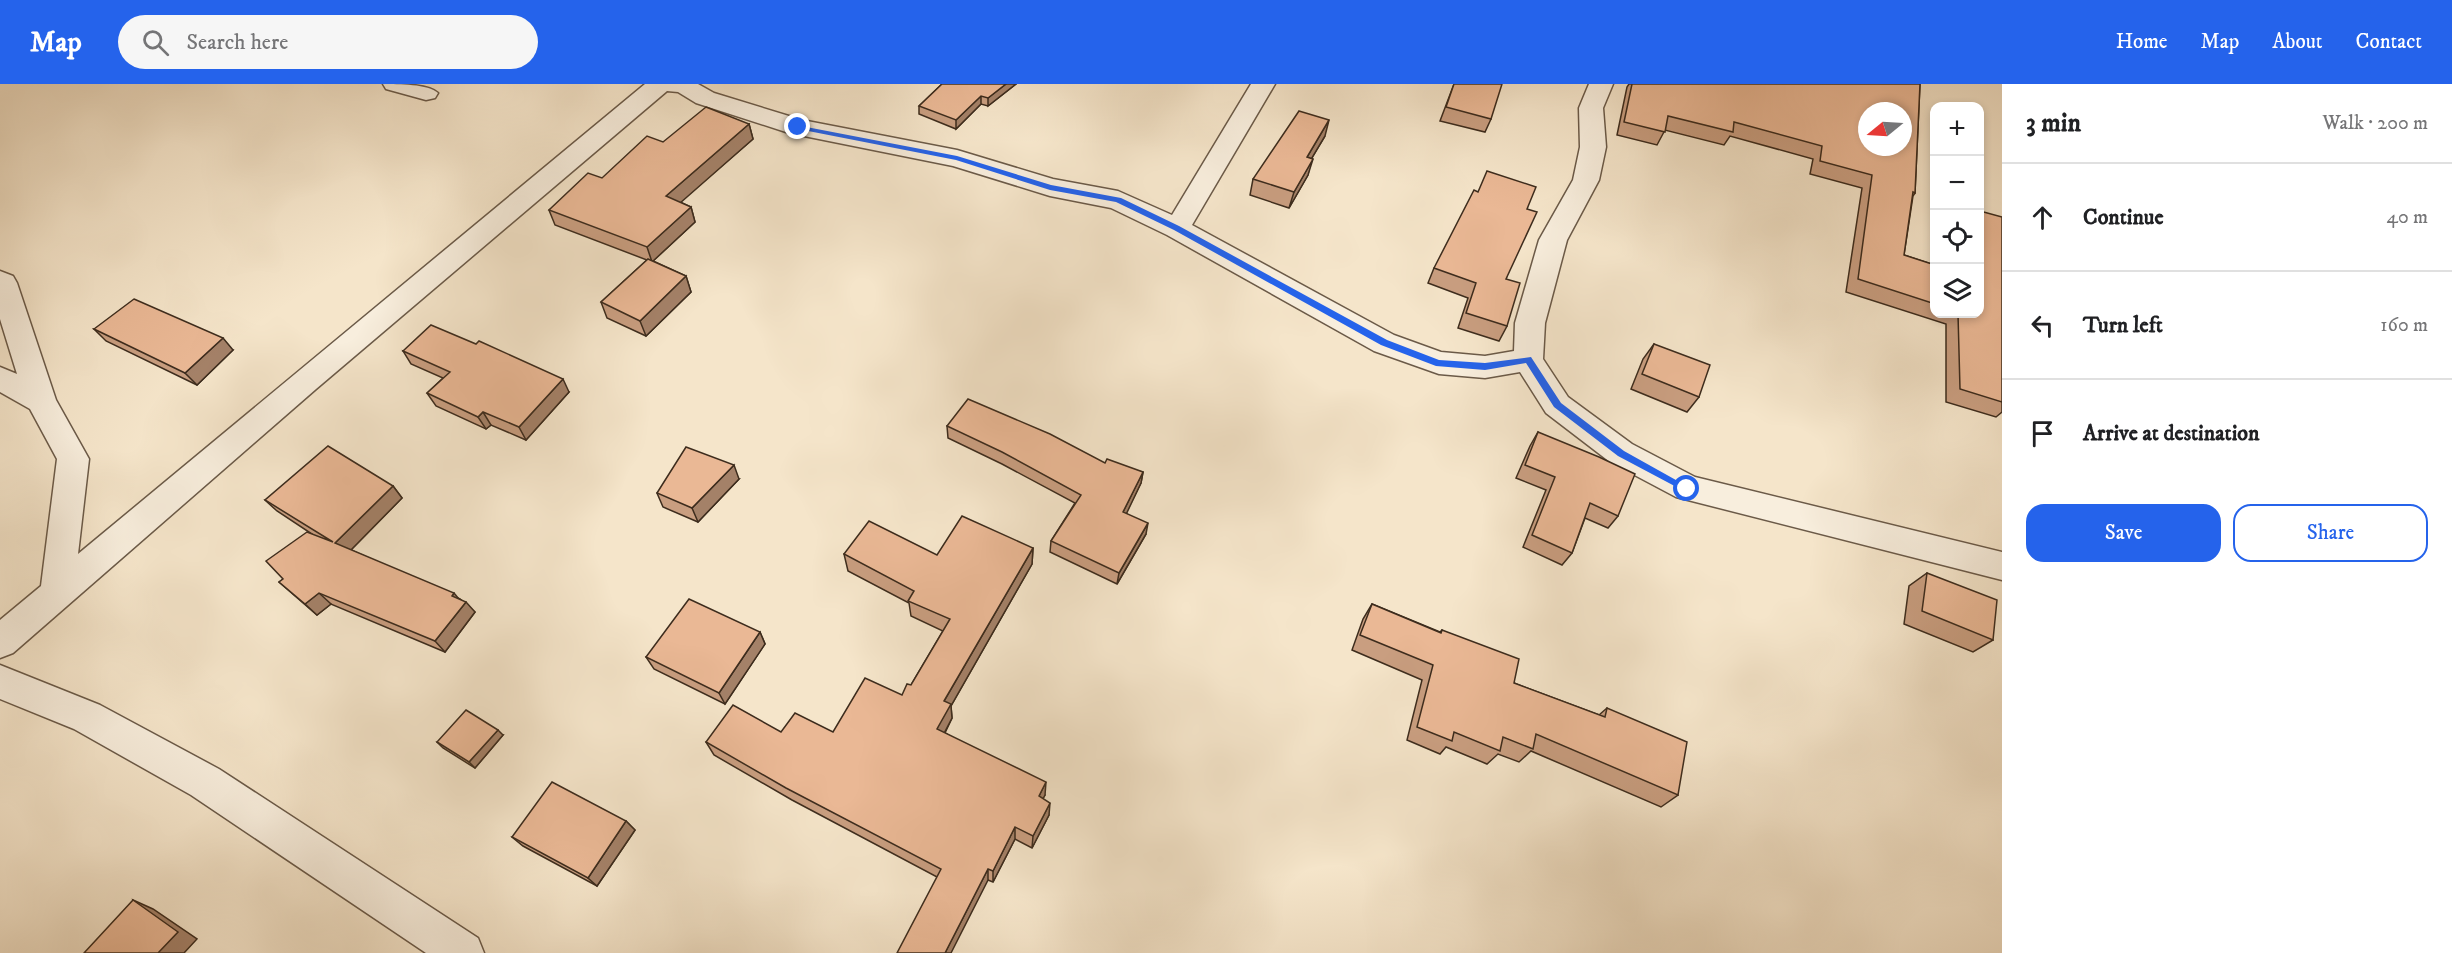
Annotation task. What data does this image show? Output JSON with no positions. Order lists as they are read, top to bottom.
{
  "north": "left",
  "page": {
    "header": "Map",
    "search": "Search here",
    "nav": [
      "Home",
      "Map",
      "About",
      "Contact"
    ],
    "heading": ["3 min", "Walk · 200 m"],
    "map_buttons": ["+", "−"],
    "list": [
      ["Continue", "40 m"],
      ["Turn left", "160 m"],
      "Arrive at destination"
    ],
    "buttons": ["Save", "Share"]
  }
}
